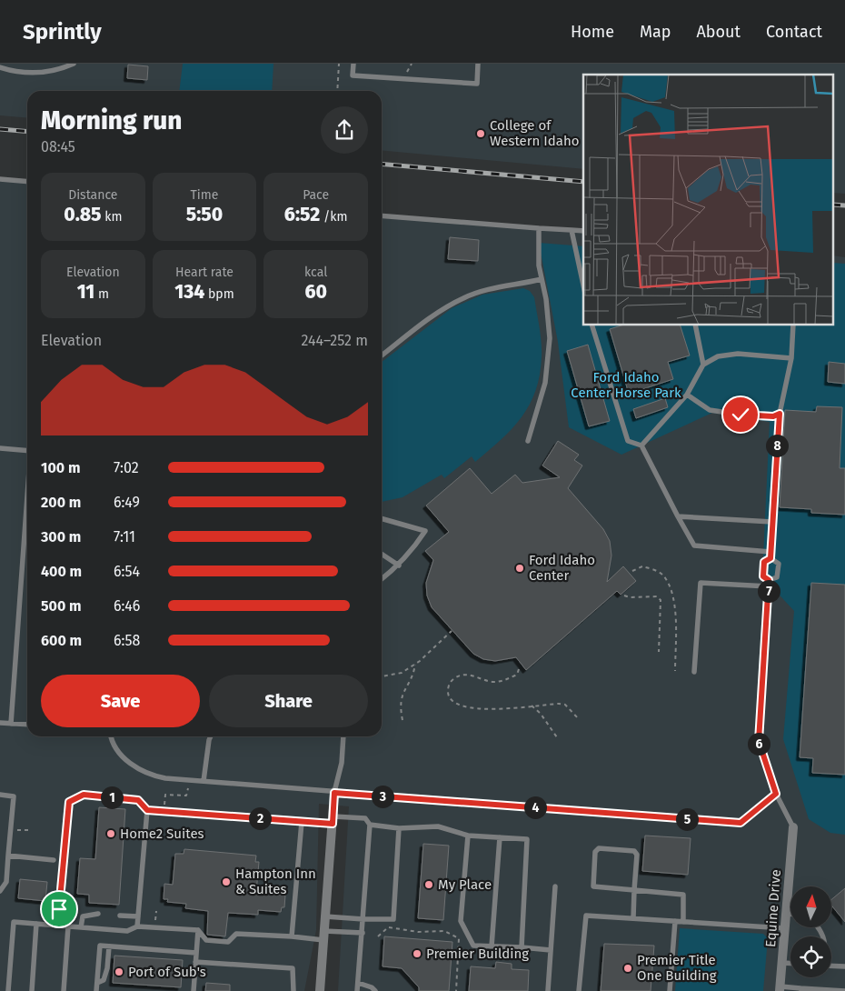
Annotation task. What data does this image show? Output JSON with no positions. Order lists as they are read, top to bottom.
{
  "streets": {
    "street": ["Equine Drive"]
  },
  "parks": ["Ford Idaho Center Horse Park"],
  "places": [
    "College of Western Idaho",
    "Ford Idaho Center",
    "Home2 Suites",
    "Hampton Inn & Suites",
    "My Place",
    "Premier Building",
    "Premier Title One Building",
    "Port of Sub's"
  ],
  "north": "top",
  "page": {
    "header": "Sprintly",
    "nav": [
      "Home",
      "Map",
      "About",
      "Contact"
    ],
    "heading": ["Morning run", "08:45"],
    "stats": [
      ["Distance", "0.85 km"],
      ["Time", "5:50"],
      ["Pace", "6:52 /km"],
      ["Elevation", "11 m"],
      ["Heart rate", "134 bpm"],
      ["kcal", "60"]
    ],
    "chart": ["Elevation", "244–252 m"],
    "pins": [
      "8",
      "7",
      "6",
      "3",
      "1",
      "4",
      "2",
      "5"
    ],
    "list": [
      {
        "name": "100 m",
        "note": "7:02"
      },
      {
        "name": "200 m",
        "note": "6:49"
      },
      {
        "name": "300 m",
        "note": "7:11"
      },
      {
        "name": "400 m",
        "note": "6:54"
      },
      {
        "name": "500 m",
        "note": "6:46"
      },
      {
        "name": "600 m",
        "note": "6:58"
      }
    ],
    "buttons": ["Save", "Share"]
  }
}
